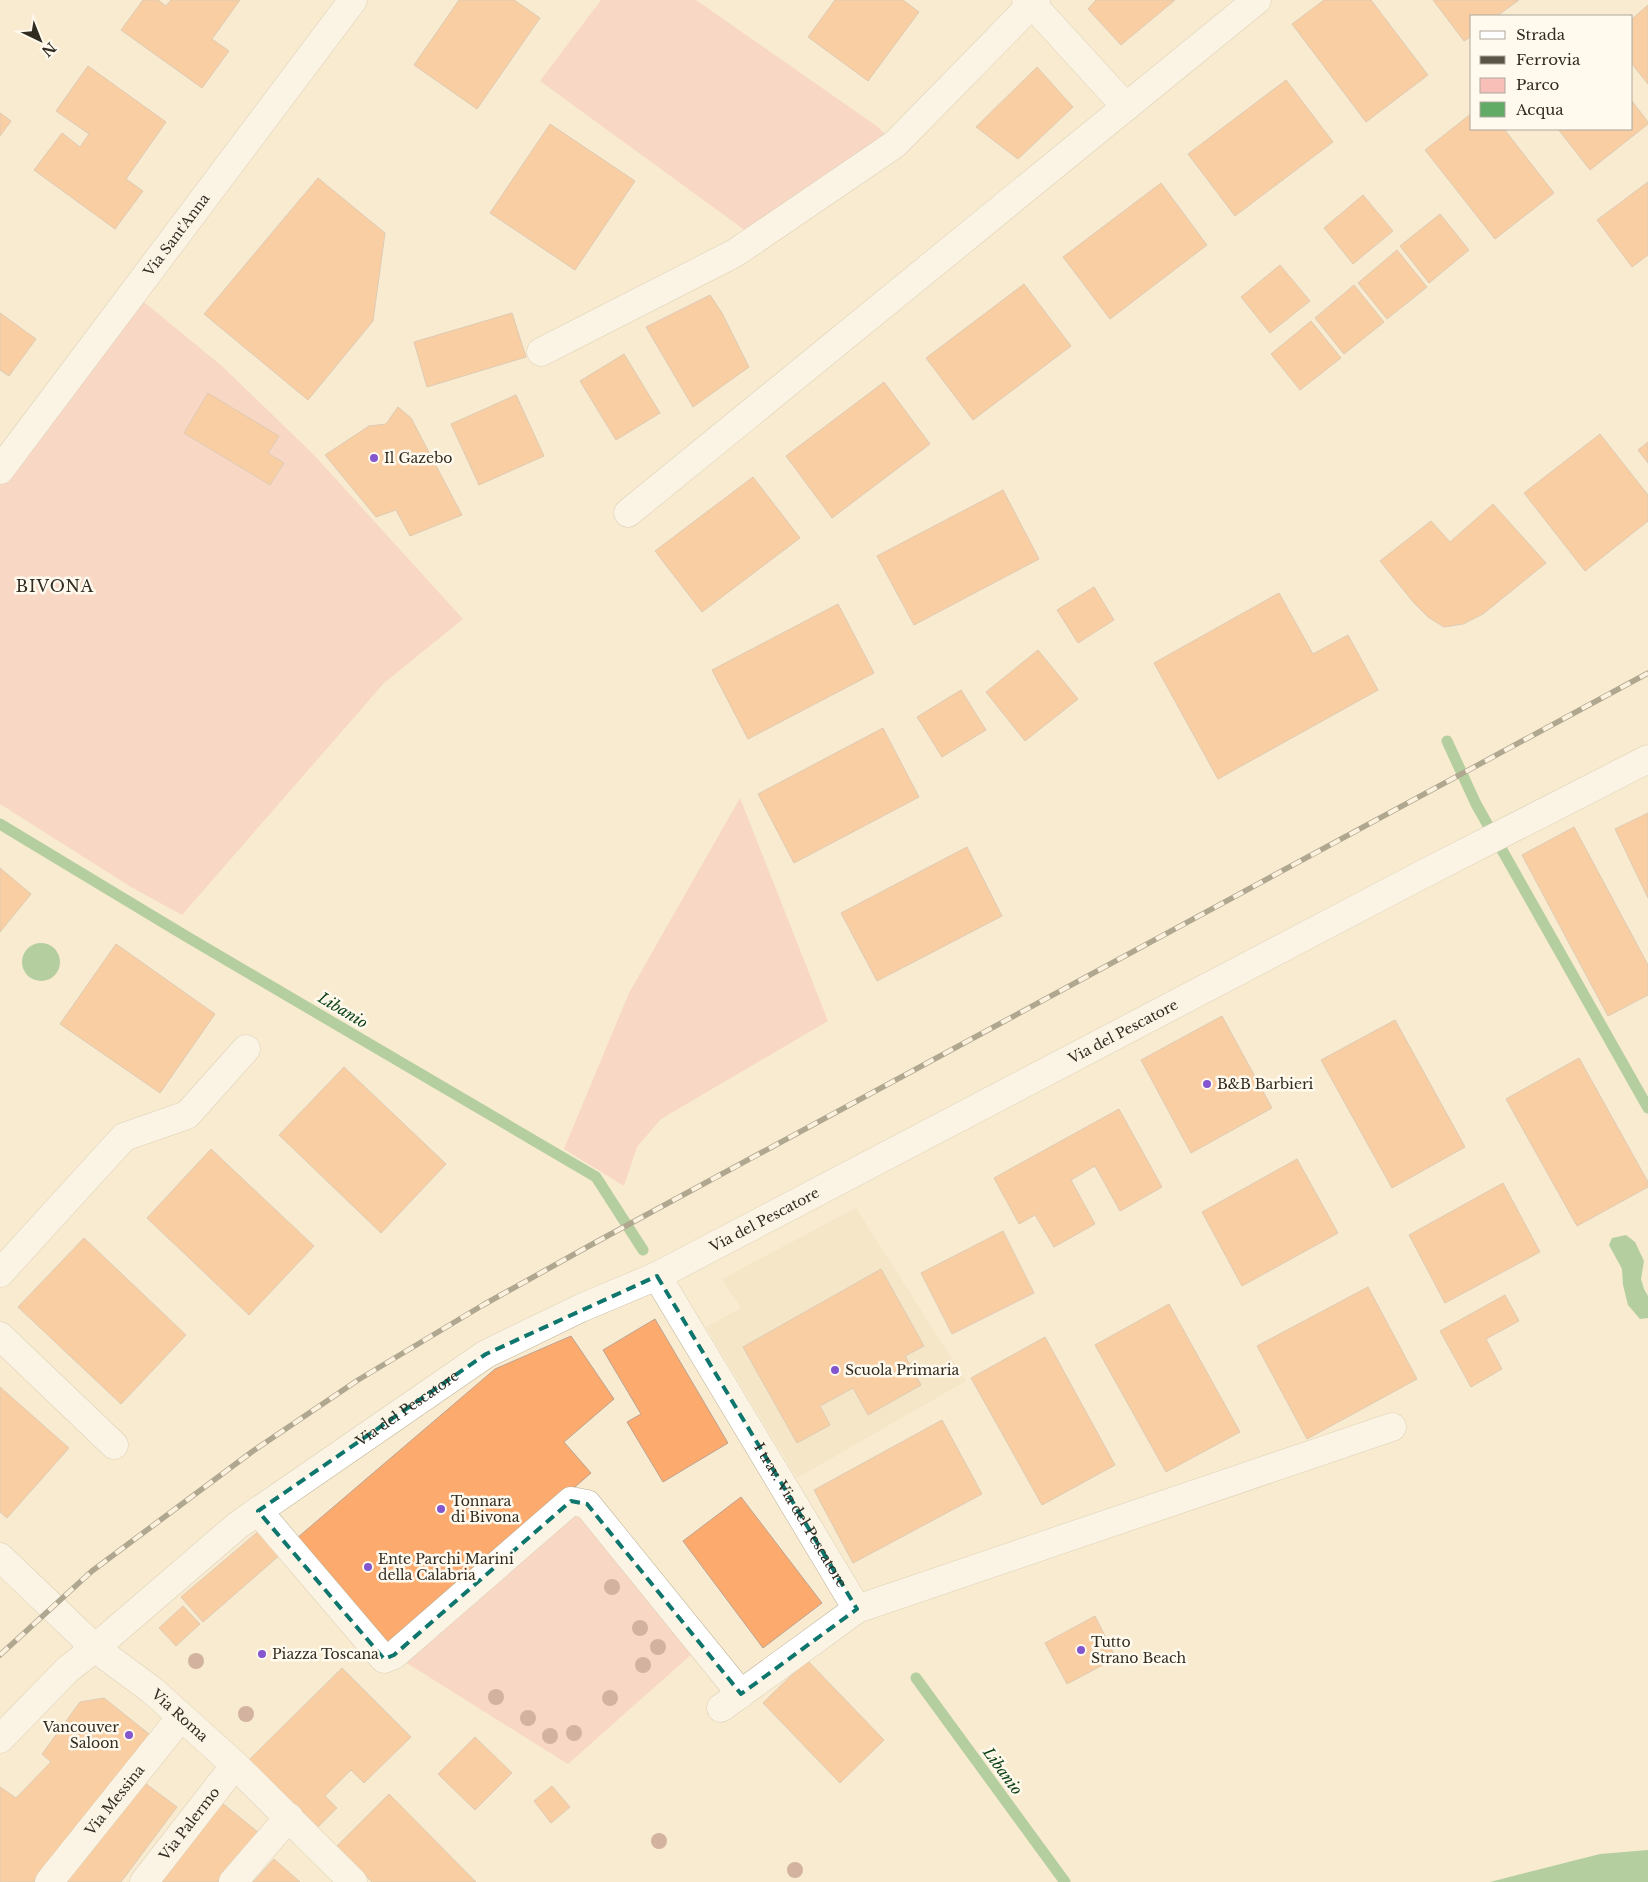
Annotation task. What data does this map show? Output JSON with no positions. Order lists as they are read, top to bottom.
{
  "streets": {
    "street": [
      "Via Sant'Anna",
      "Via del Pescatore",
      "I trav. Via del Pescatore",
      "Via Roma",
      "Via Messina",
      "Via Palermo"
    ]
  },
  "crossings": [
    ["Via del Pescatore", "I trav. Via del Pescatore"],
    ["Via del Pescatore", "Via Roma"],
    ["Via Roma", "Via Messina"],
    ["Via Roma", "Via Palermo"]
  ],
  "districts": ["BIVONA"],
  "water": ["Libanio"],
  "places": [
    "Il Gazebo",
    "B&B Barbieri",
    "Scuola Primaria",
    "Tonnara di Bivona",
    "Ente Parchi Marini della Calabria",
    "Tutto Strano Beach",
    "Piazza Toscana",
    "Vancouver Saloon"
  ],
  "legend": [
    "Strada",
    "Ferrovia",
    "Parco",
    "Acqua"
  ],
  "north": "bottom right"
}
